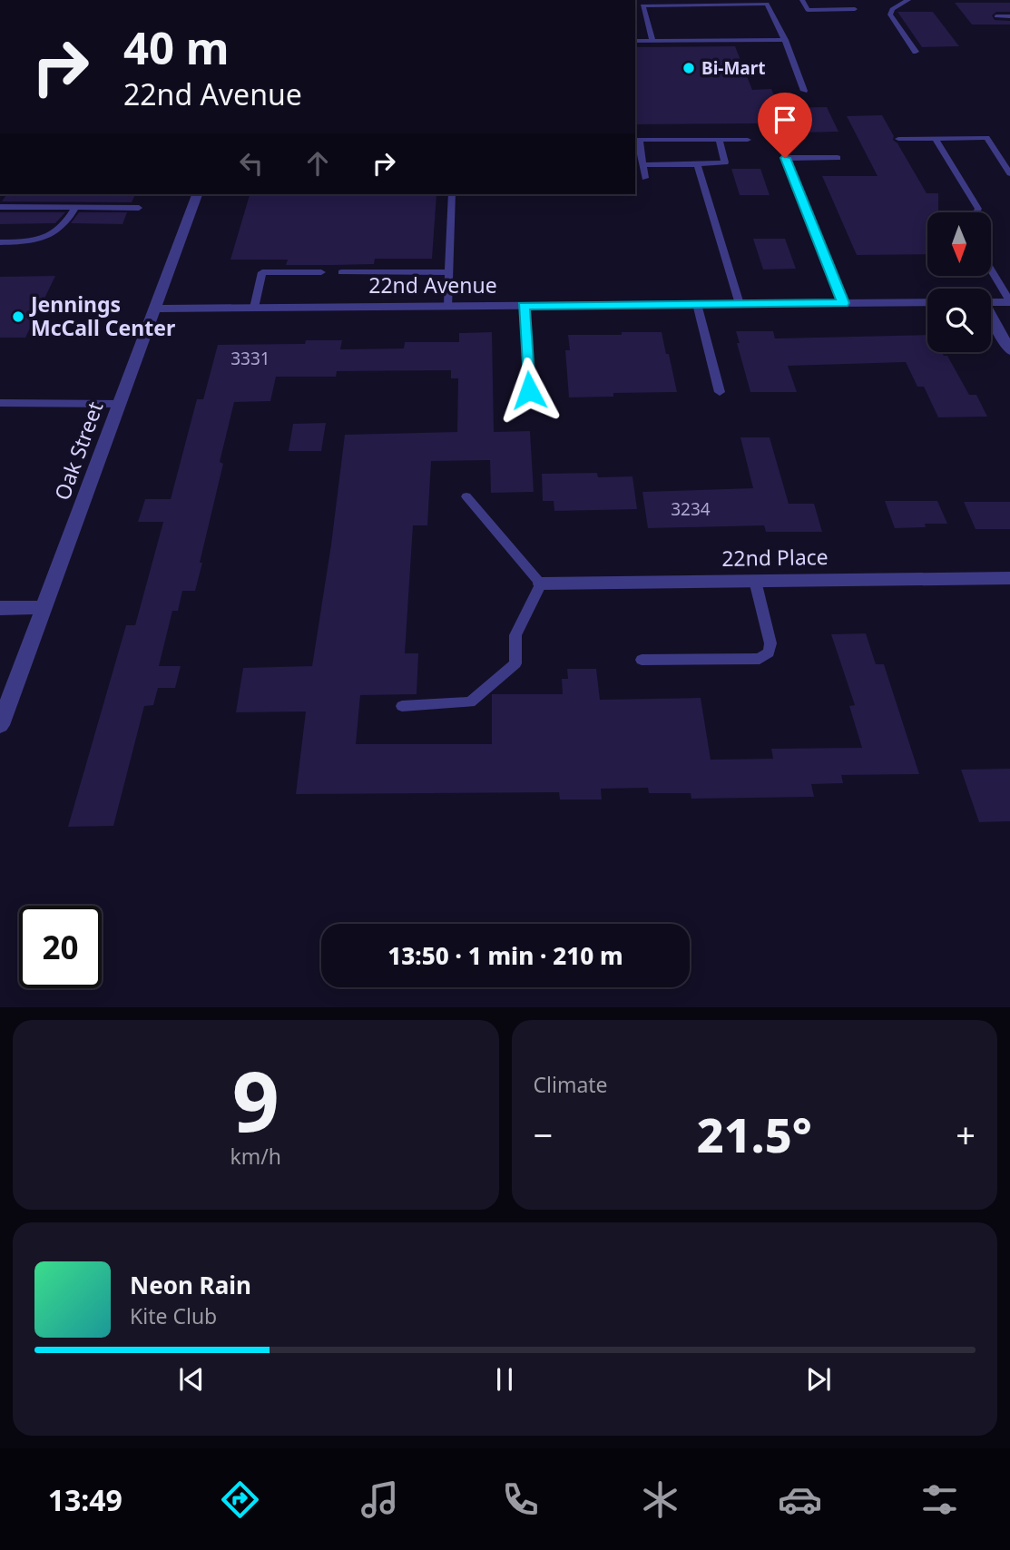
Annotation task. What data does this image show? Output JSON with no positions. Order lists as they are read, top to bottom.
{
  "streets": {
    "street": ["22nd Avenue", "Oak Street", "22nd Place"]
  },
  "crossings": [
    ["22nd Avenue", "Oak Street"]
  ],
  "places": ["Bi-Mart", "Jennings McCall Center"],
  "house_numbers": ["3331", "3234"],
  "north": "bottom",
  "page": {
    "turn": ["40 m", "22nd Avenue"],
    "limit": "20",
    "trip": "13:50 · 1 min · 210 m",
    "tile": [
      ["9", "km/h"],
      "Climate"
    ],
    "heat": ["−", "21.5°", "+"],
    "song": ["Neon Rain", "Kite Club"],
    "tabs": "13:49"
  }
}
